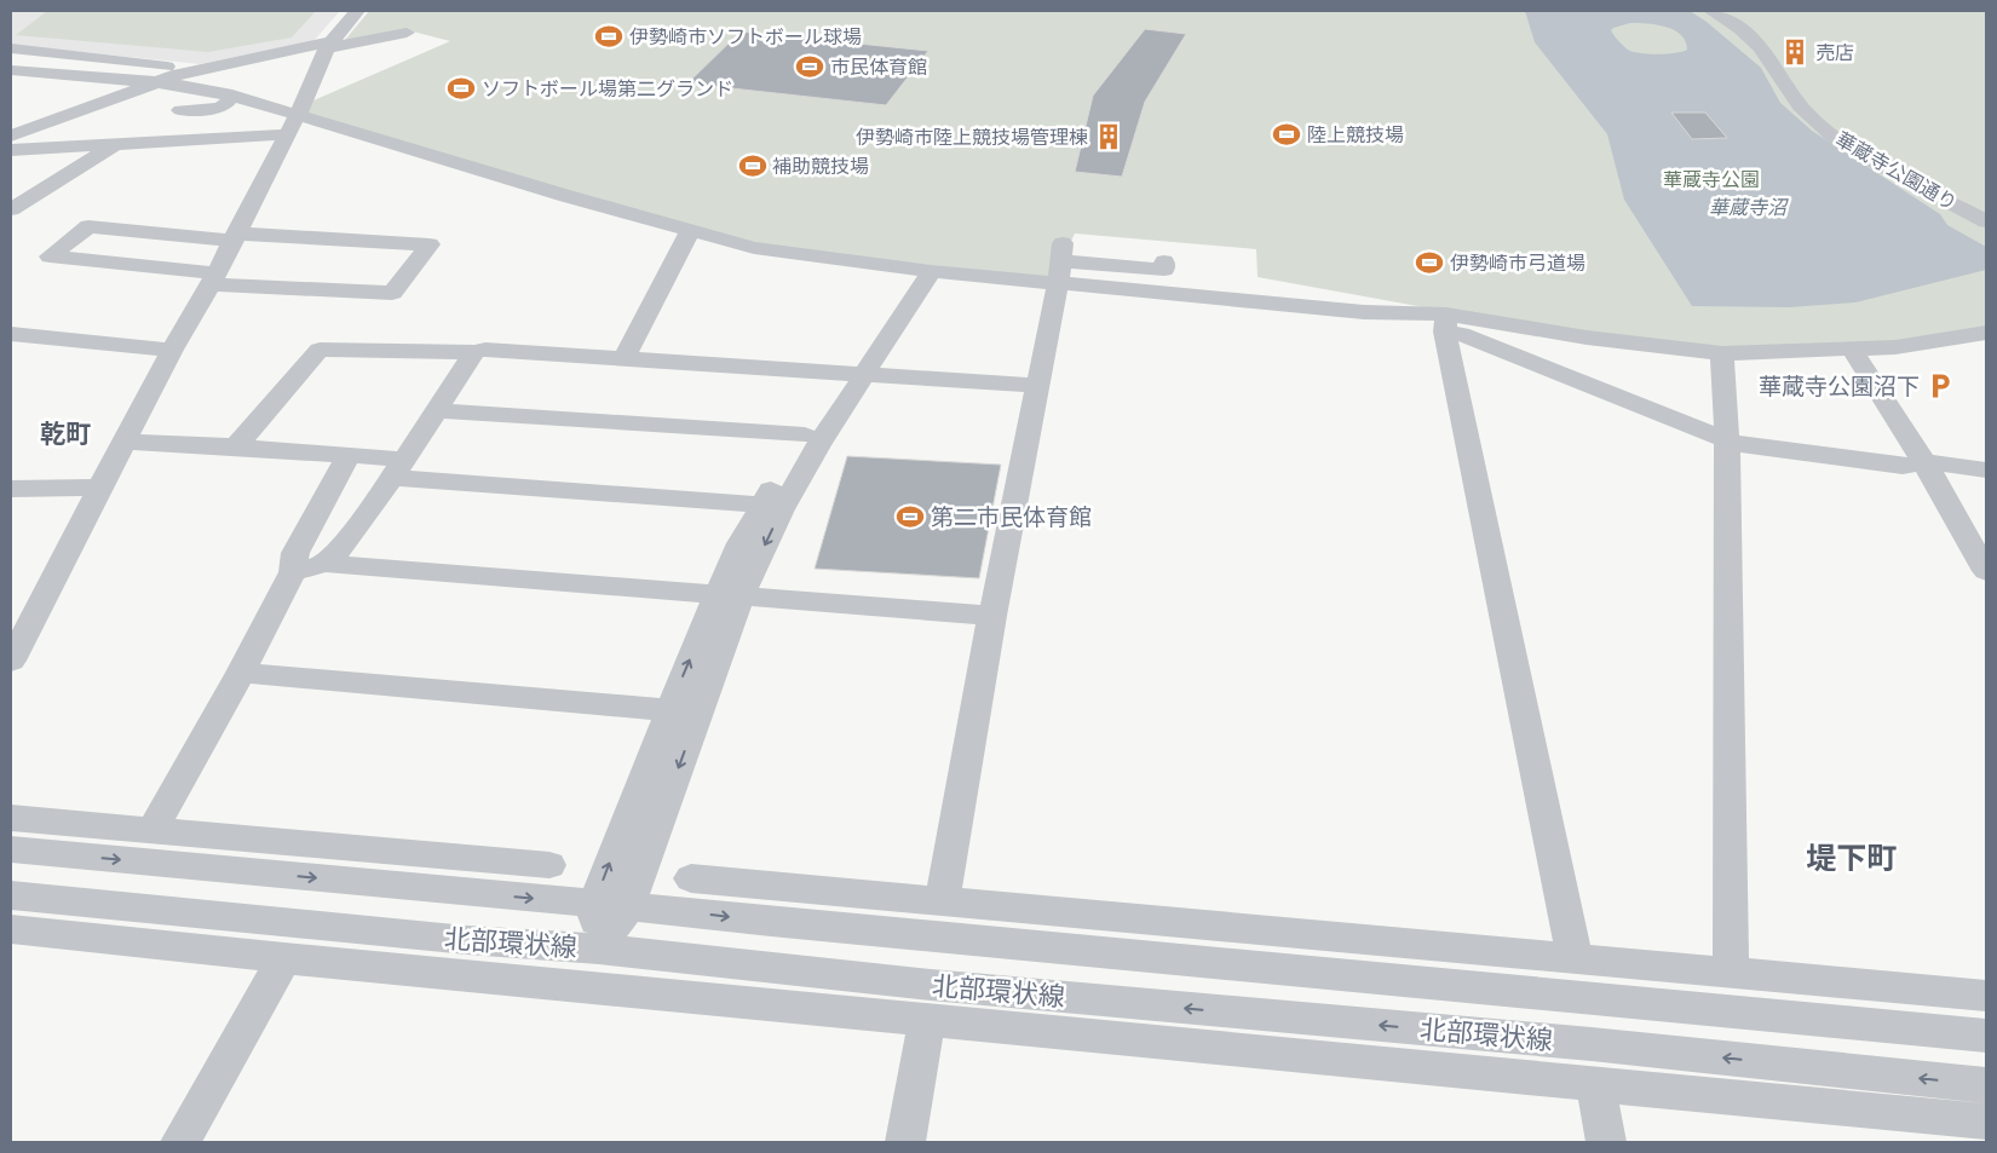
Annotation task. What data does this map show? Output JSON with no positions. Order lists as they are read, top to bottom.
{
  "streets": {
    "street": ["華蔵寺公園通り", "北部環状線"]
  },
  "districts": ["乾町", "堤下町"],
  "water": ["華蔵寺沼"],
  "parks": ["華蔵寺公園"],
  "places": {
    "sports": [
      "伊勢崎市ソフトボール球場",
      "市民体育館",
      "ソフトボール場第二グランド",
      "陸上競技場",
      "補助競技場",
      "伊勢崎市弓道場",
      "第二市民体育館"
    ],
    "building": ["売店", "伊勢崎市陸上競技場管理棟"],
    "parking": ["華蔵寺公園沼下"]
  }
}
